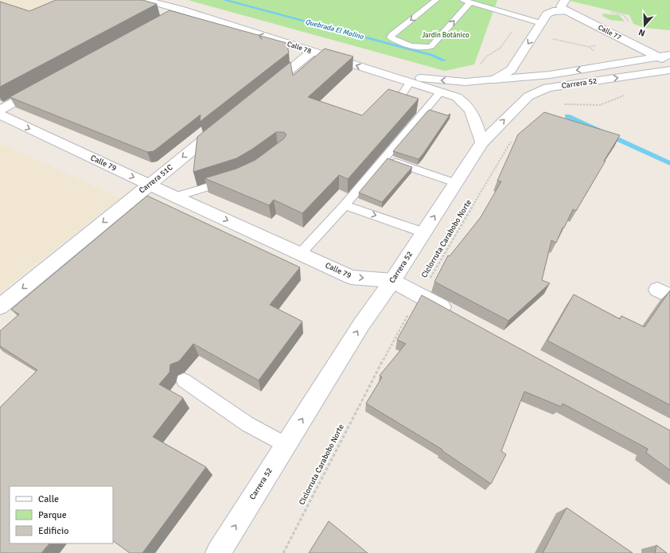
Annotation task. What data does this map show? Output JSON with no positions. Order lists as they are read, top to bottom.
{
  "streets": {
    "street": [
      "Calle 77",
      "Calle 78",
      "Carrera 52",
      "Calle 79",
      "Carrera 51C"
    ],
    "path": ["Ciclorruta Carabobo Norte"]
  },
  "crossings": [
    ["Calle 77", "Carrera 52"],
    ["Calle 78", "Carrera 52"],
    ["Carrera 52", "Calle 79"],
    ["Calle 79", "Carrera 51C"],
    ["Calle 79", "Ciclorruta Carabobo Norte"]
  ],
  "one_way": ["Calle 78", "Calle 79", "Carrera 51C"],
  "water": ["Quebrada El Molino"],
  "parks": ["Jardín Botánico"],
  "legend": ["Calle", "Parque", "Edificio"],
  "north": "bottom"
}
